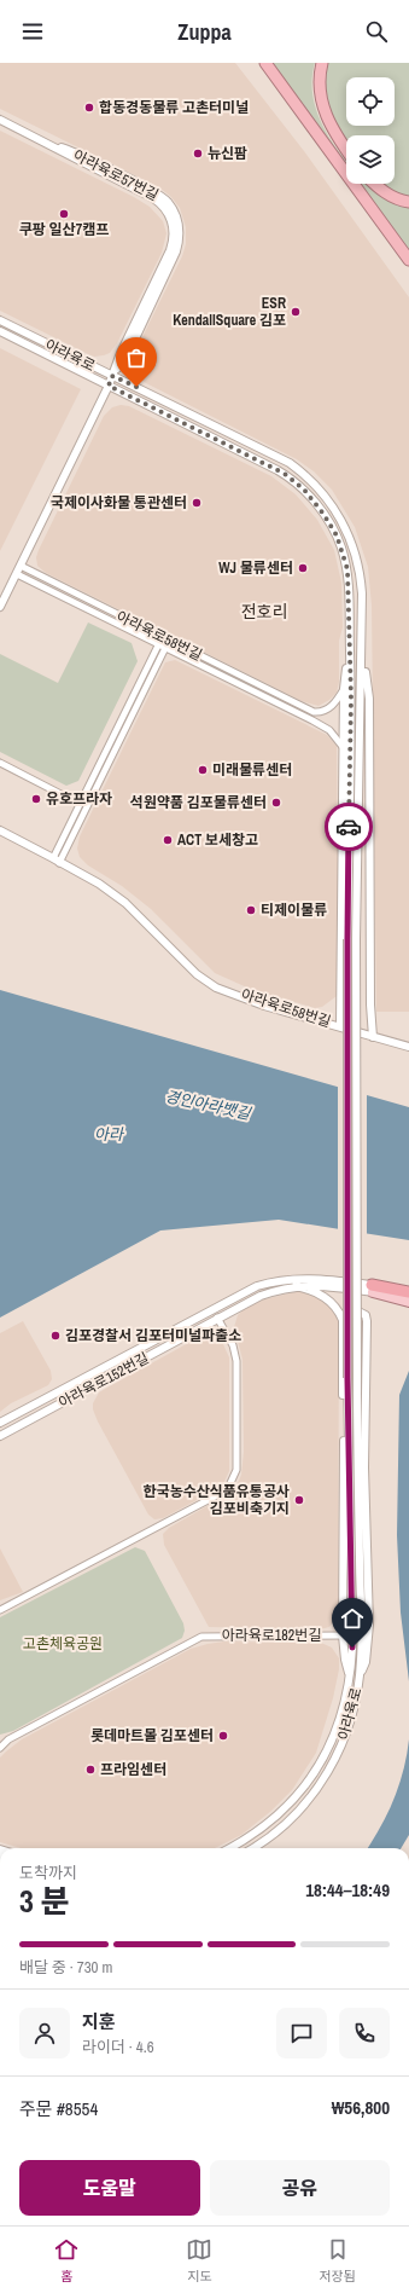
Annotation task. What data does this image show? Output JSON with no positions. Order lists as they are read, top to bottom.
{
  "streets": {
    "street": [
      "아라육로57번길",
      "아라육로",
      "아라육로58번길",
      "아라육로152번길",
      "아라육로182번길"
    ]
  },
  "crossings": [
    ["아라육로57번길", "아라육로"]
  ],
  "districts": ["전호리"],
  "water": ["경인아라뱃길", "아라"],
  "parks": ["고촌체육공원"],
  "places": [
    "합동경동물류 고촌터미널",
    "뉴신팜",
    "쿠팡 일산7캠프",
    "ESR KendallSquare 김포",
    "국제이사화물 통관센터",
    "WJ 물류센터",
    "미래물류센터",
    "유호프라자",
    "석원약품 김포물류센터",
    "ACT 보세창고",
    "티제이물류",
    "김포경찰서 김포터미널파출소",
    "한국농수산식품유통공사 김포비축기지",
    "롯데마트몰 김포센터",
    "프라임센터"
  ],
  "page": {
    "header": "Zuppa",
    "heading": ["3 분", "도착까지", "18:44–18:49"],
    "panel": [
      "지훈",
      "라이더 · 4.6",
      "주문 #8554",
      "₩56,800"
    ],
    "bar": "배달 중 · 730 m",
    "buttons": ["도움말", "공유"],
    "tabs": ["홈", "지도", "저장됨"]
  }
}
